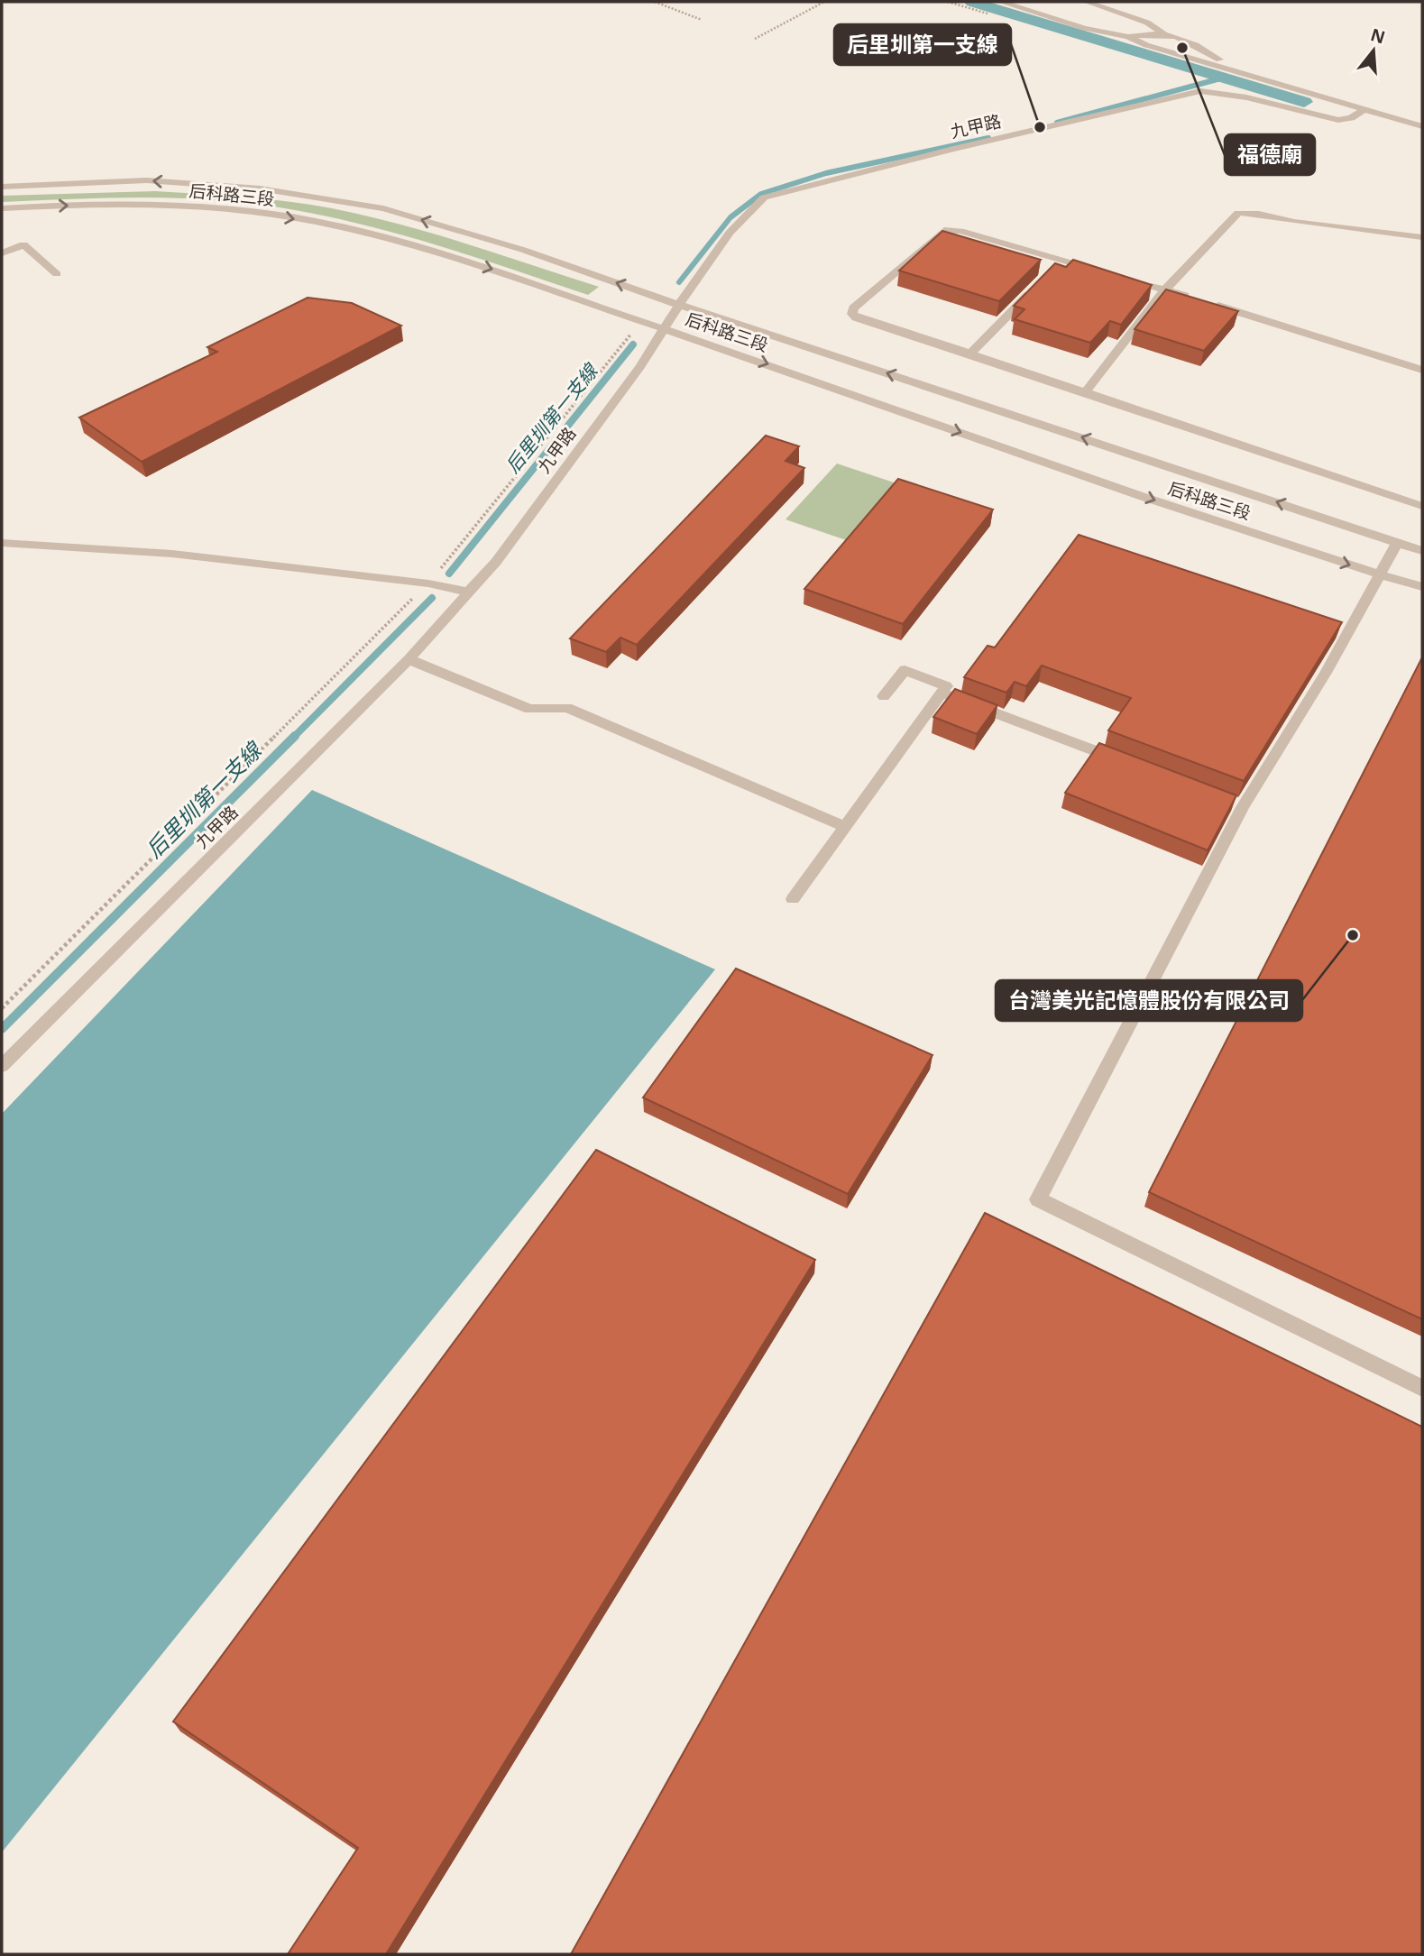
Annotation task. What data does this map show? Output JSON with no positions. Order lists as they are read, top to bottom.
{
  "streets": {
    "street": ["九甲路", "后科路三段"]
  },
  "crossings": [
    ["九甲路", "后科路三段"]
  ],
  "water": ["后里圳第一支線"],
  "places": ["福德廟", "后里圳第一支線", "台灣美光記憶體股份有限公司"],
  "north": "top"
}
